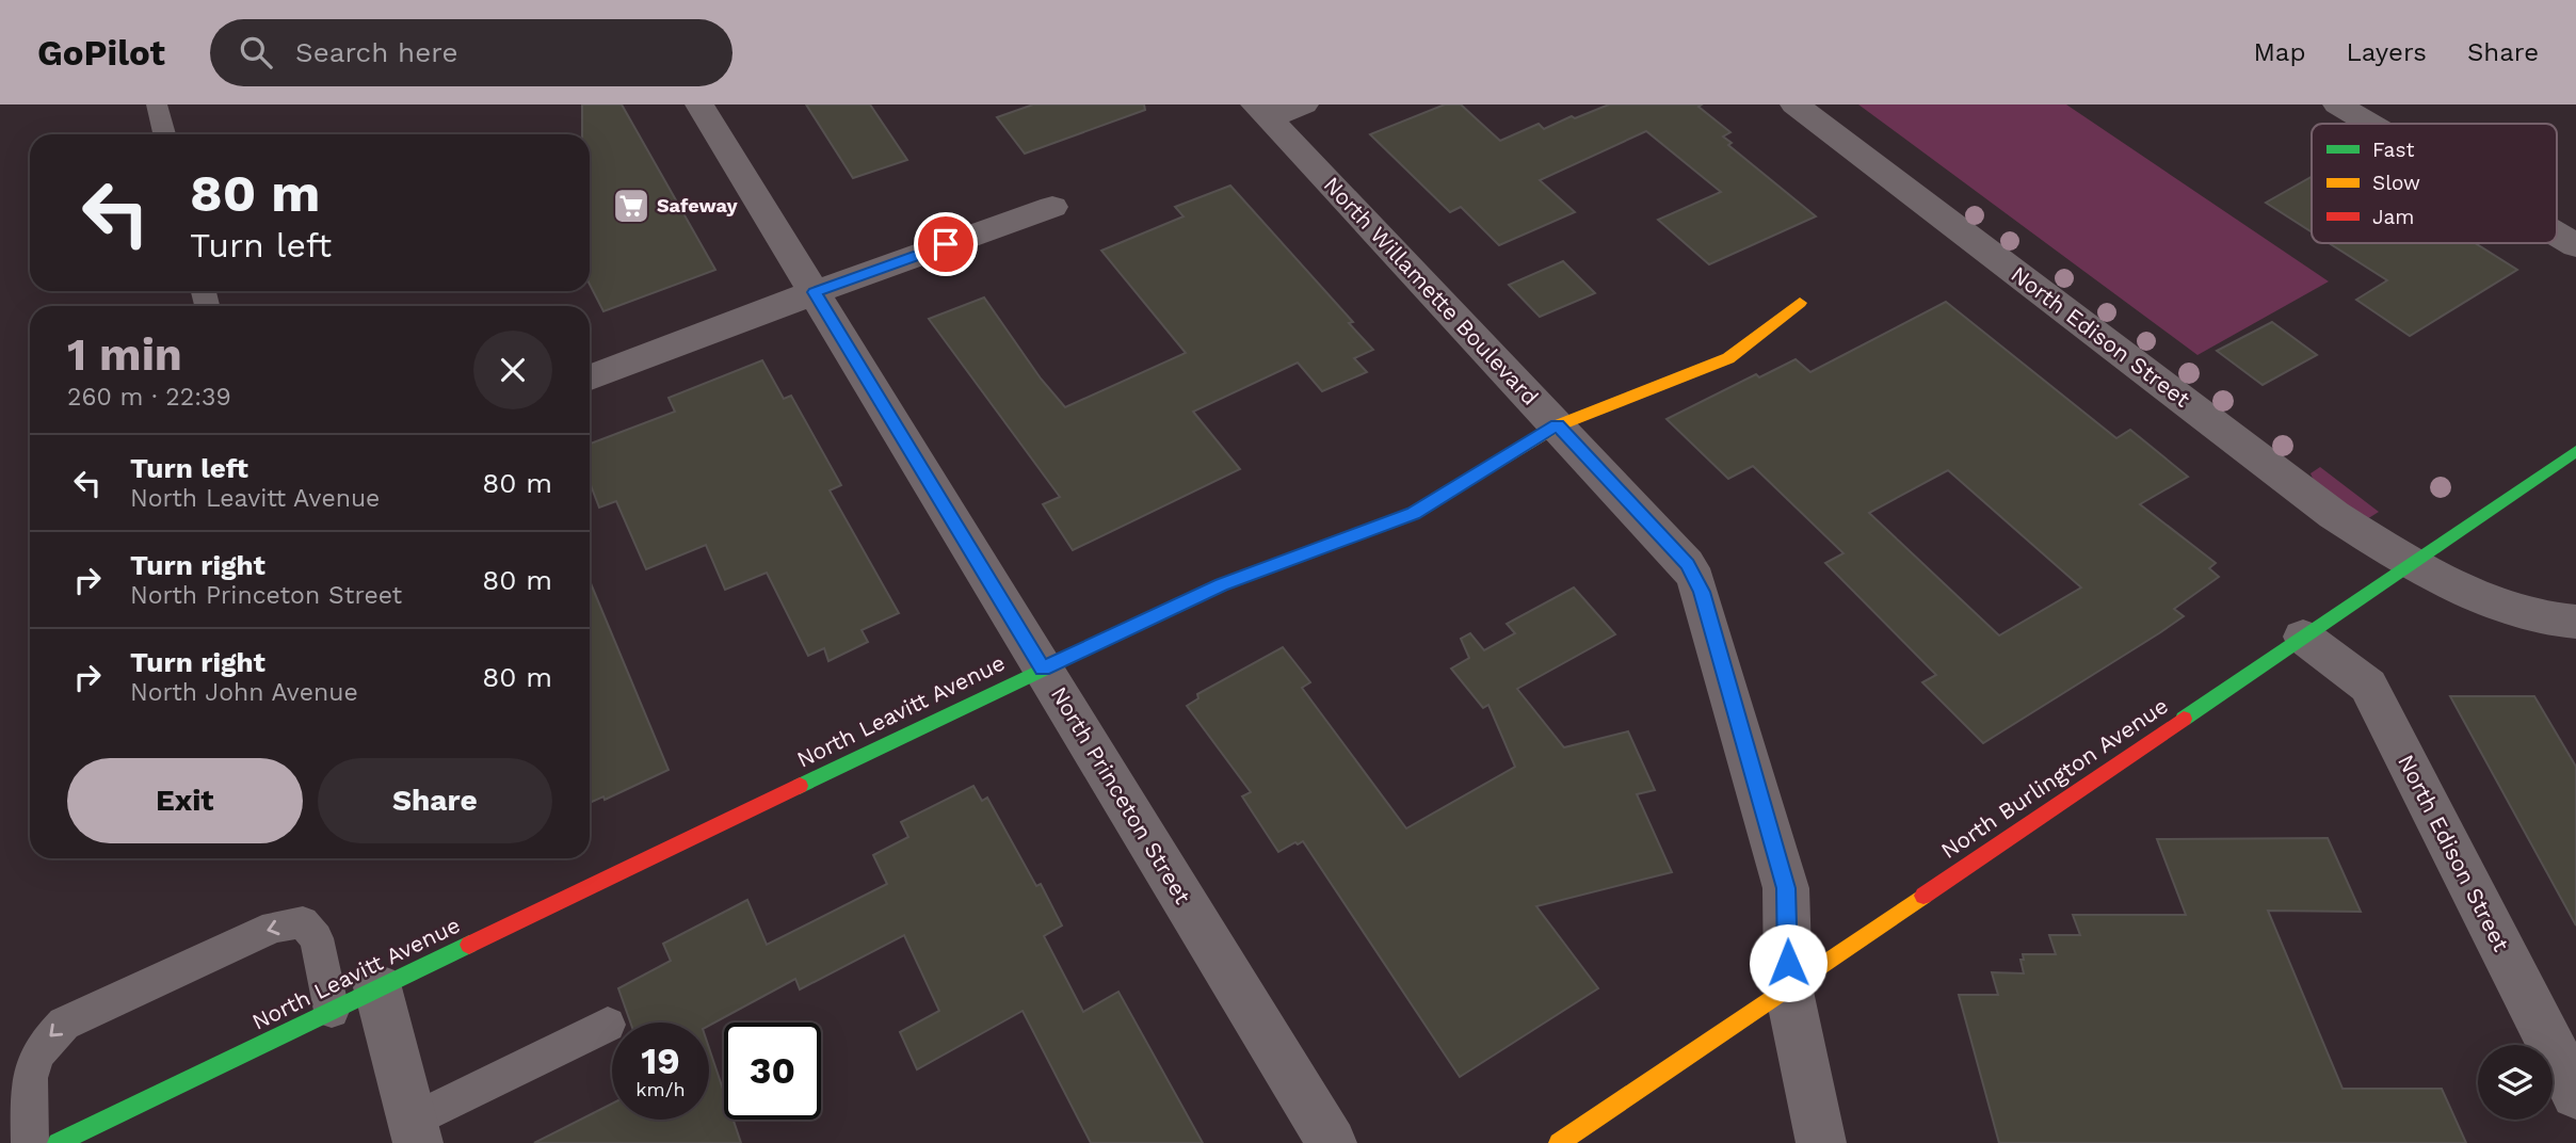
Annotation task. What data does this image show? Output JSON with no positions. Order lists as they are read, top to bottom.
{
  "streets": {
    "street": [
      "North Willamette Boulevard",
      "North Edison Street",
      "North Leavitt Avenue",
      "North Burlington Avenue",
      "North Princeton Street"
    ]
  },
  "crossings": [
    ["North Willamette Boulevard", "North Leavitt Avenue"],
    ["North Willamette Boulevard", "North Burlington Avenue"],
    ["North Edison Street", "North Burlington Avenue"],
    ["North Leavitt Avenue", "North Princeton Street"]
  ],
  "places": {
    "supermarket": ["Safeway"]
  },
  "legend": ["Fast", "Slow", "Jam"],
  "page": {
    "header": "GoPilot",
    "search": "Search here",
    "nav": ["Map", "Layers", "Share"],
    "turn": ["80 m", "Turn left"],
    "heading": ["1 min", "260 m · 22:39"],
    "list": [
      {
        "name": "Turn left",
        "note": "North Leavitt Avenue",
        "value": "80 m"
      },
      {
        "name": "Turn right",
        "note": "North Princeton Street",
        "value": "80 m"
      },
      {
        "name": "Turn right",
        "note": "North John Avenue",
        "value": "80 m"
      }
    ],
    "buttons": ["Exit", "Share"],
    "speed": "19 km/h",
    "limit": "30"
  }
}
